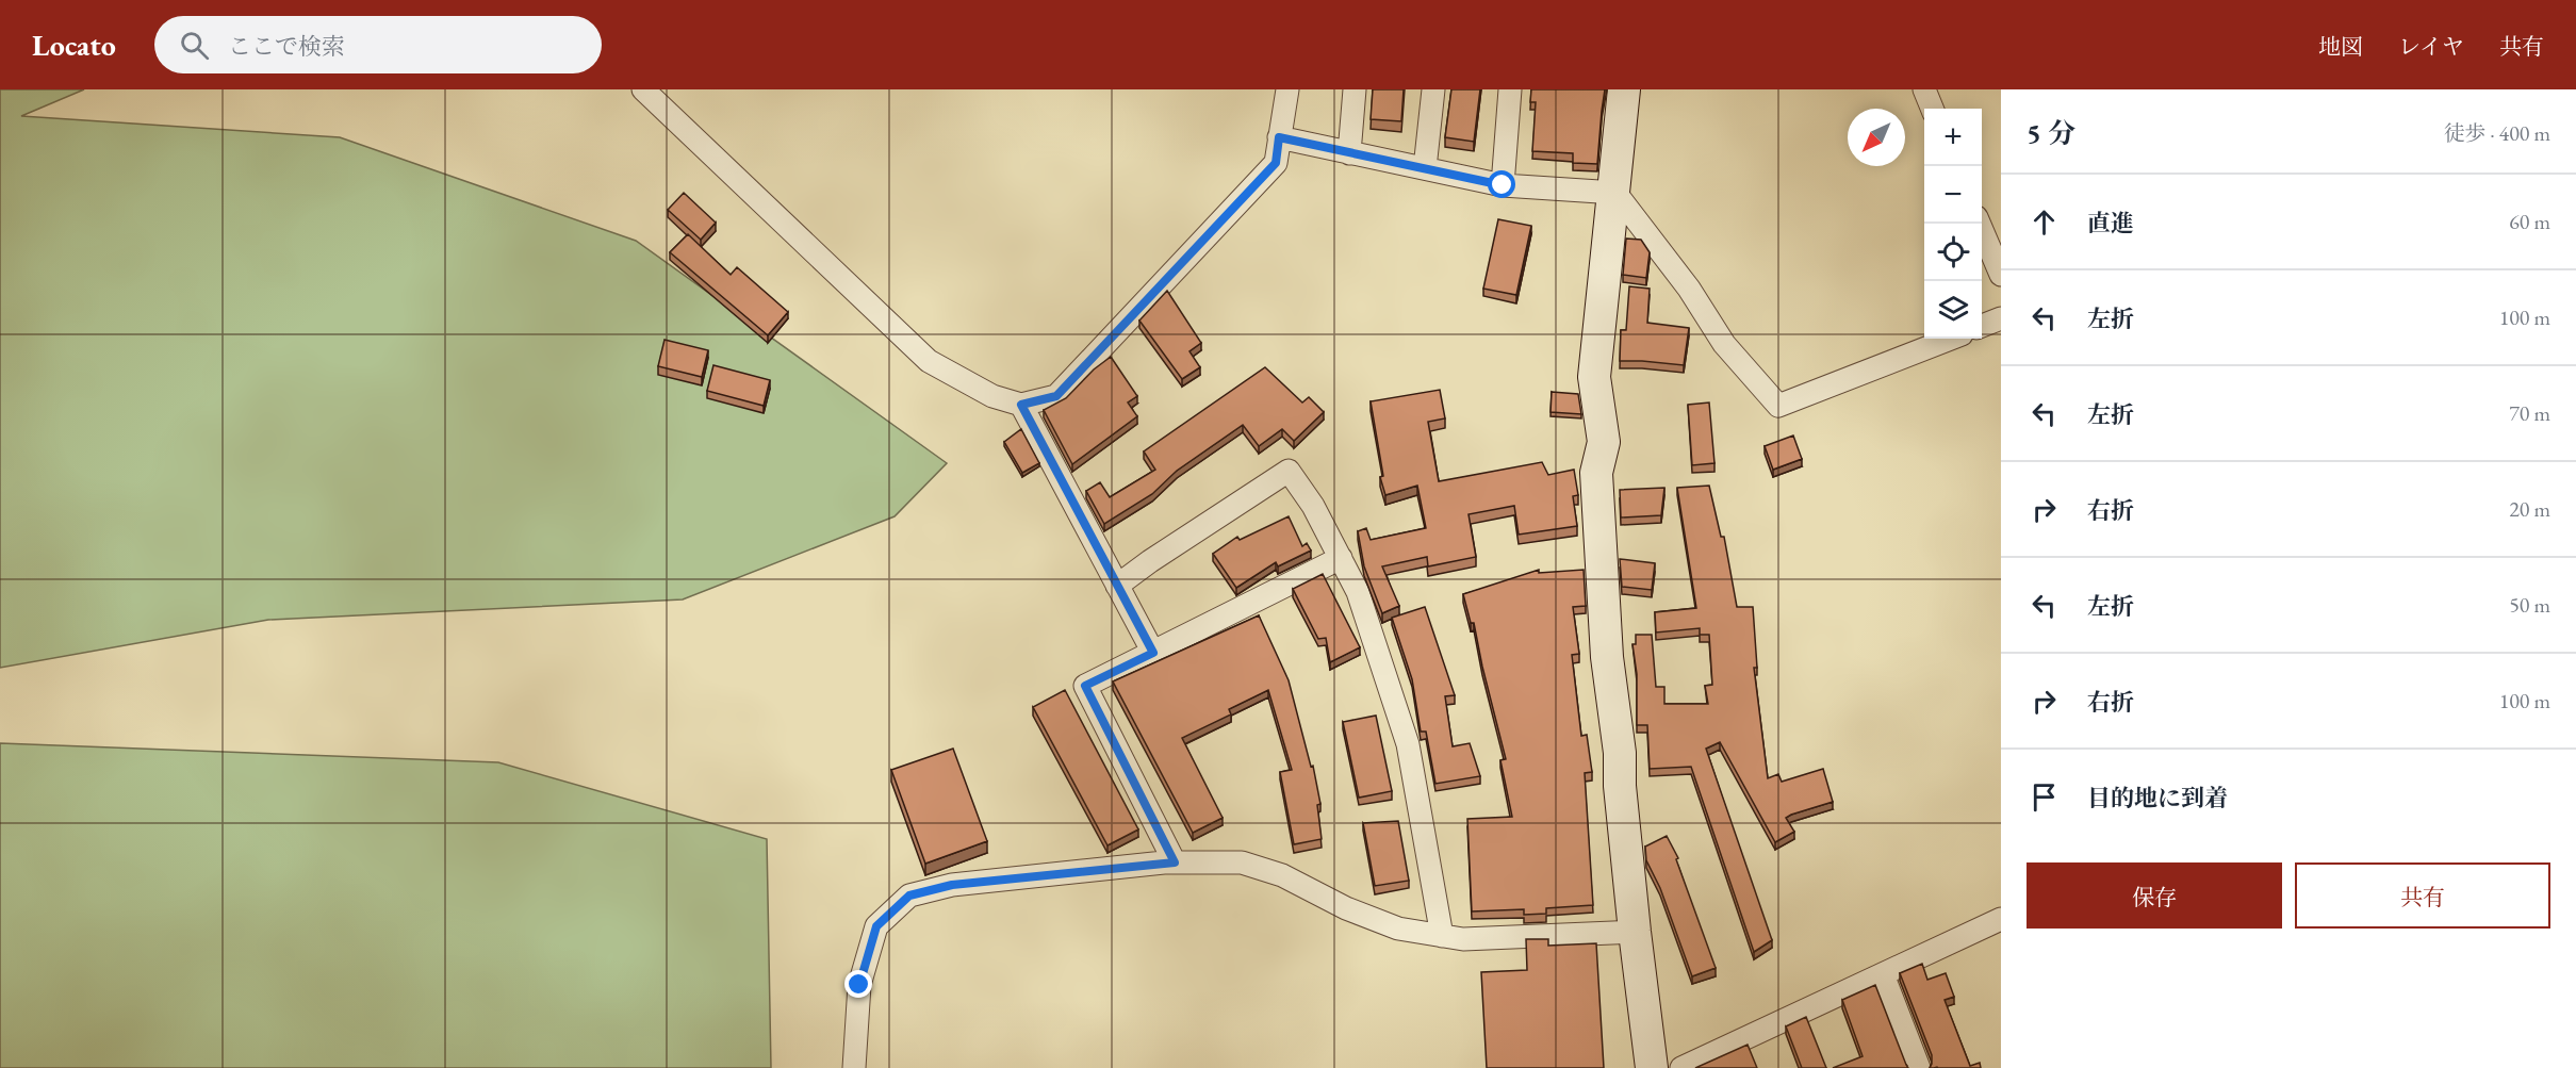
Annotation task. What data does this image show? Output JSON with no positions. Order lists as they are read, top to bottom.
{
  "north": "bottom left",
  "page": {
    "header": "Locato",
    "search": "ここで検索",
    "nav": ["地図", "レイヤ", "共有"],
    "heading": ["5 分", "徒歩 · 400 m"],
    "map_buttons": ["+", "−"],
    "list": [
      ["直進", "60 m"],
      ["左折", "100 m"],
      ["左折", "70 m"],
      ["右折", "20 m"],
      ["左折", "50 m"],
      ["右折", "100 m"],
      "目的地に到着"
    ],
    "buttons": ["保存", "共有"]
  }
}
